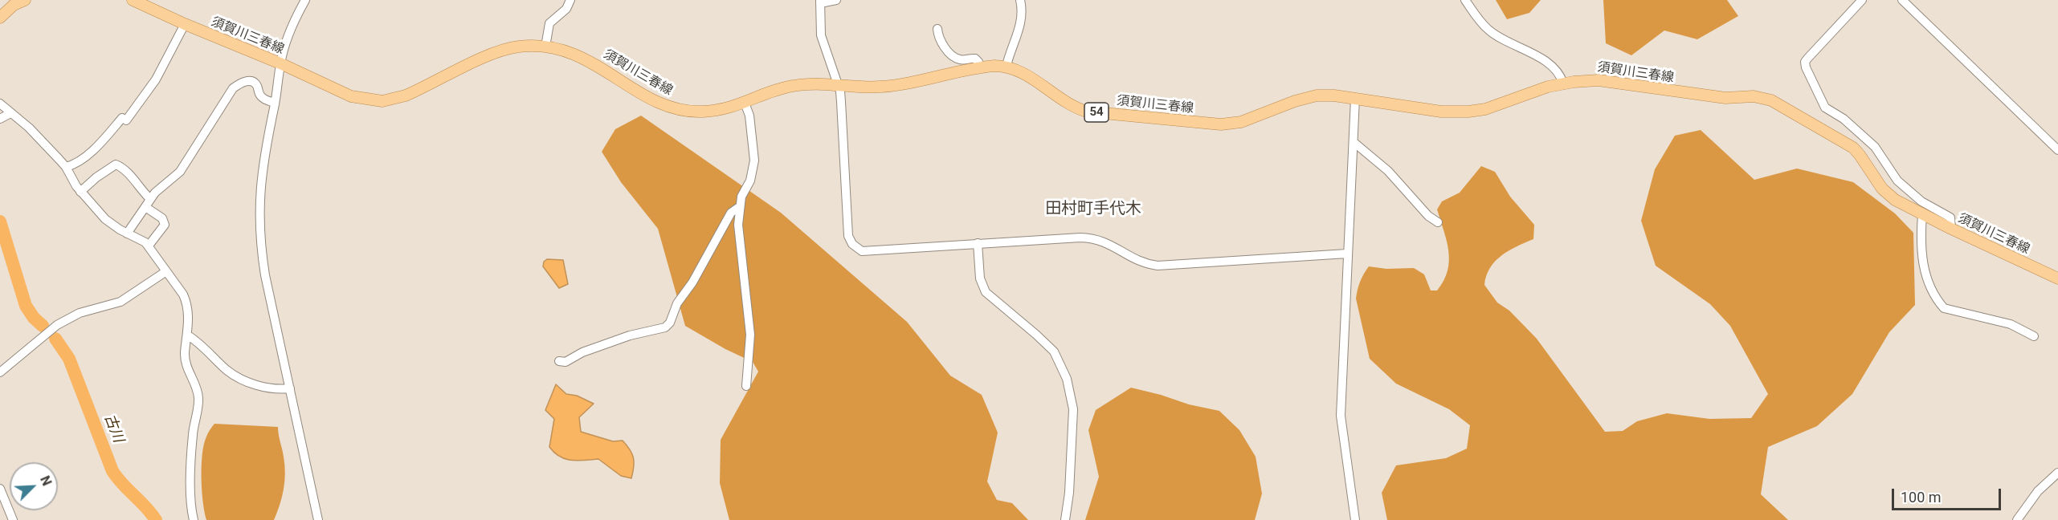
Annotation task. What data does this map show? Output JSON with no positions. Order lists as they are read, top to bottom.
{
  "streets": {
    "main road": ["須賀川三春線", "54"]
  },
  "districts": ["田村町手代木"],
  "water": ["古川"],
  "scale_bar": "100 m",
  "north": "top right"
}
